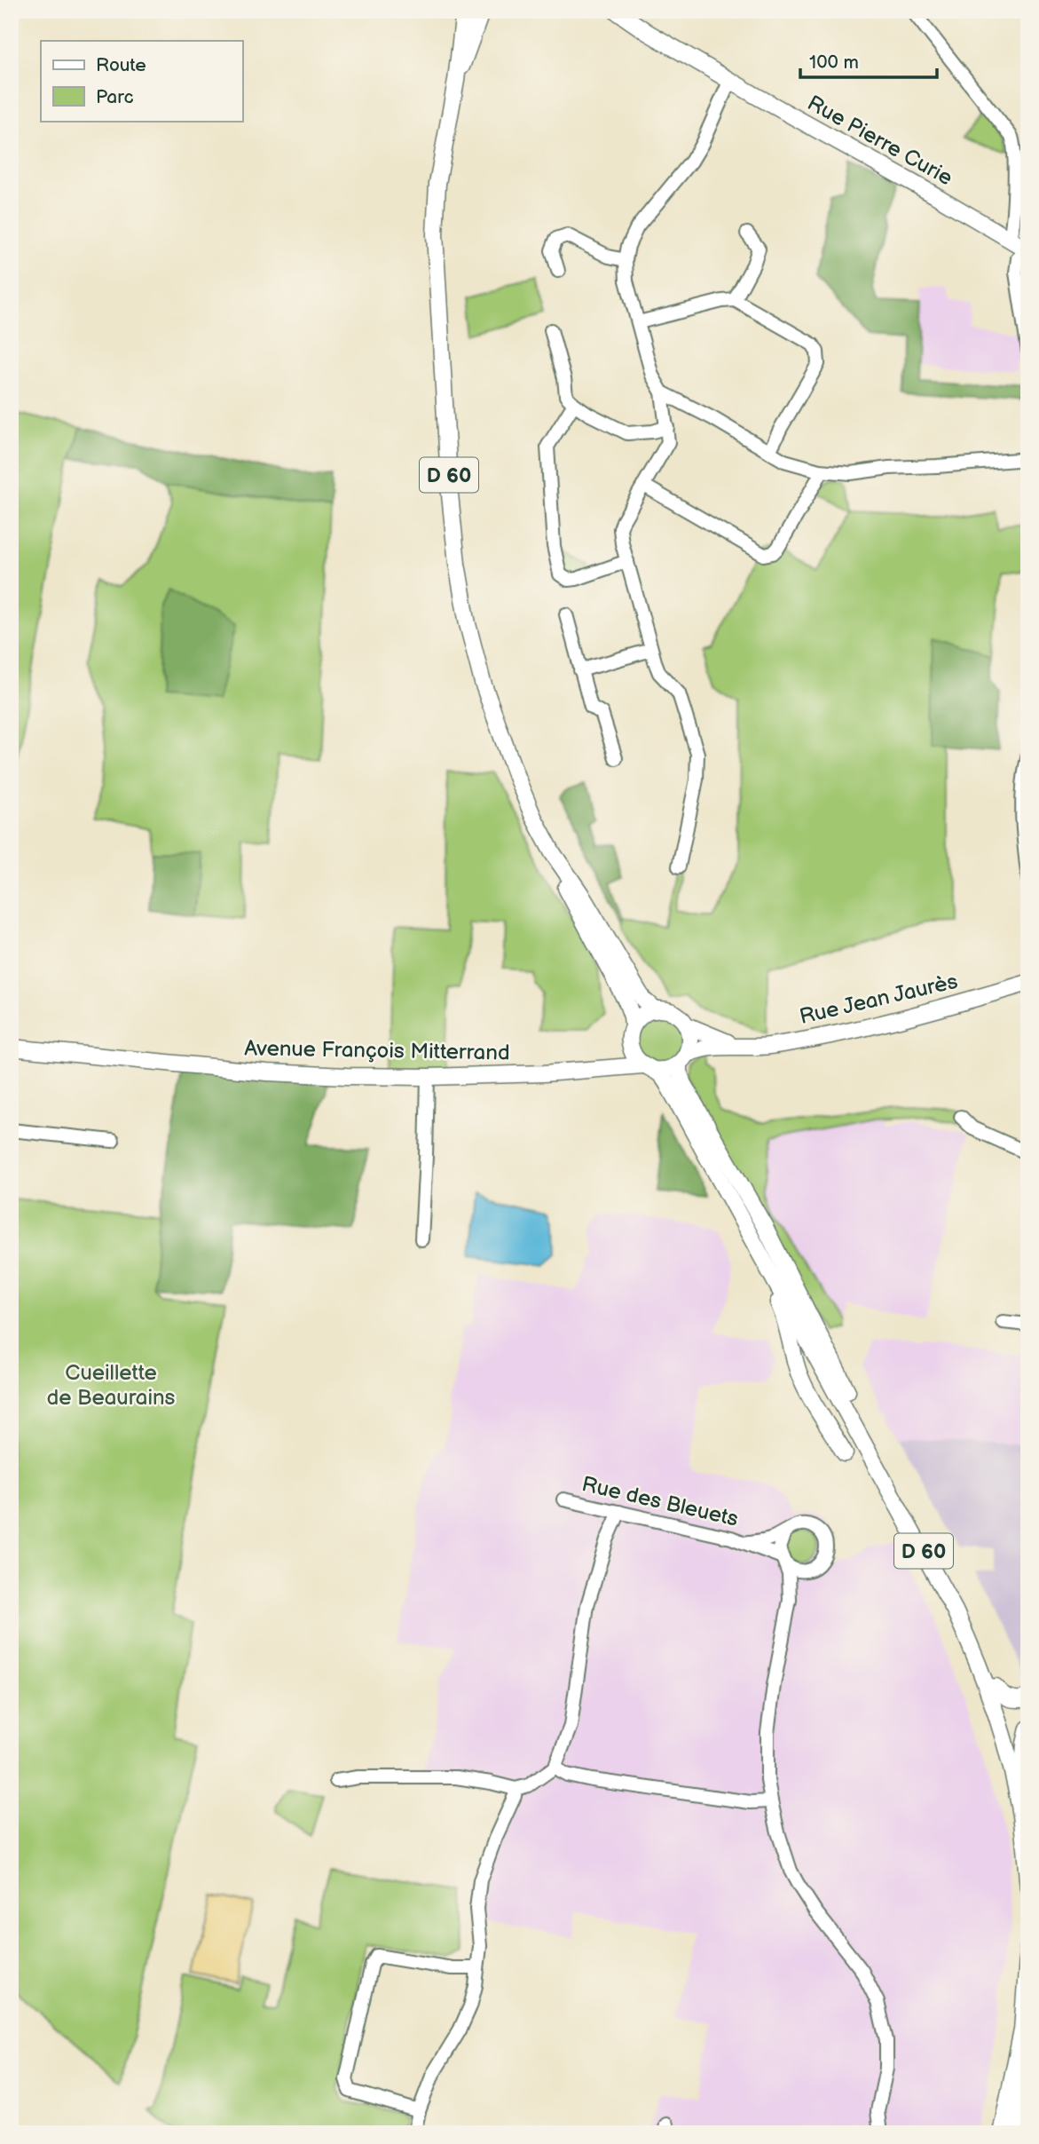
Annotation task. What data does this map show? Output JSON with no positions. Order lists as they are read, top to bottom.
{
  "streets": {
    "main road": [
      "Rue Pierre Curie",
      "D 60",
      "Rue Jean Jaurès",
      "Avenue François Mitterrand"
    ],
    "street": ["Rue des Bleuets"]
  },
  "crossings": [
    ["D 60", "Avenue François Mitterrand"]
  ],
  "parks": ["Cueillette de Beaurains"],
  "legend": ["Route", "Parc"],
  "scale_bar": "100 m"
}
